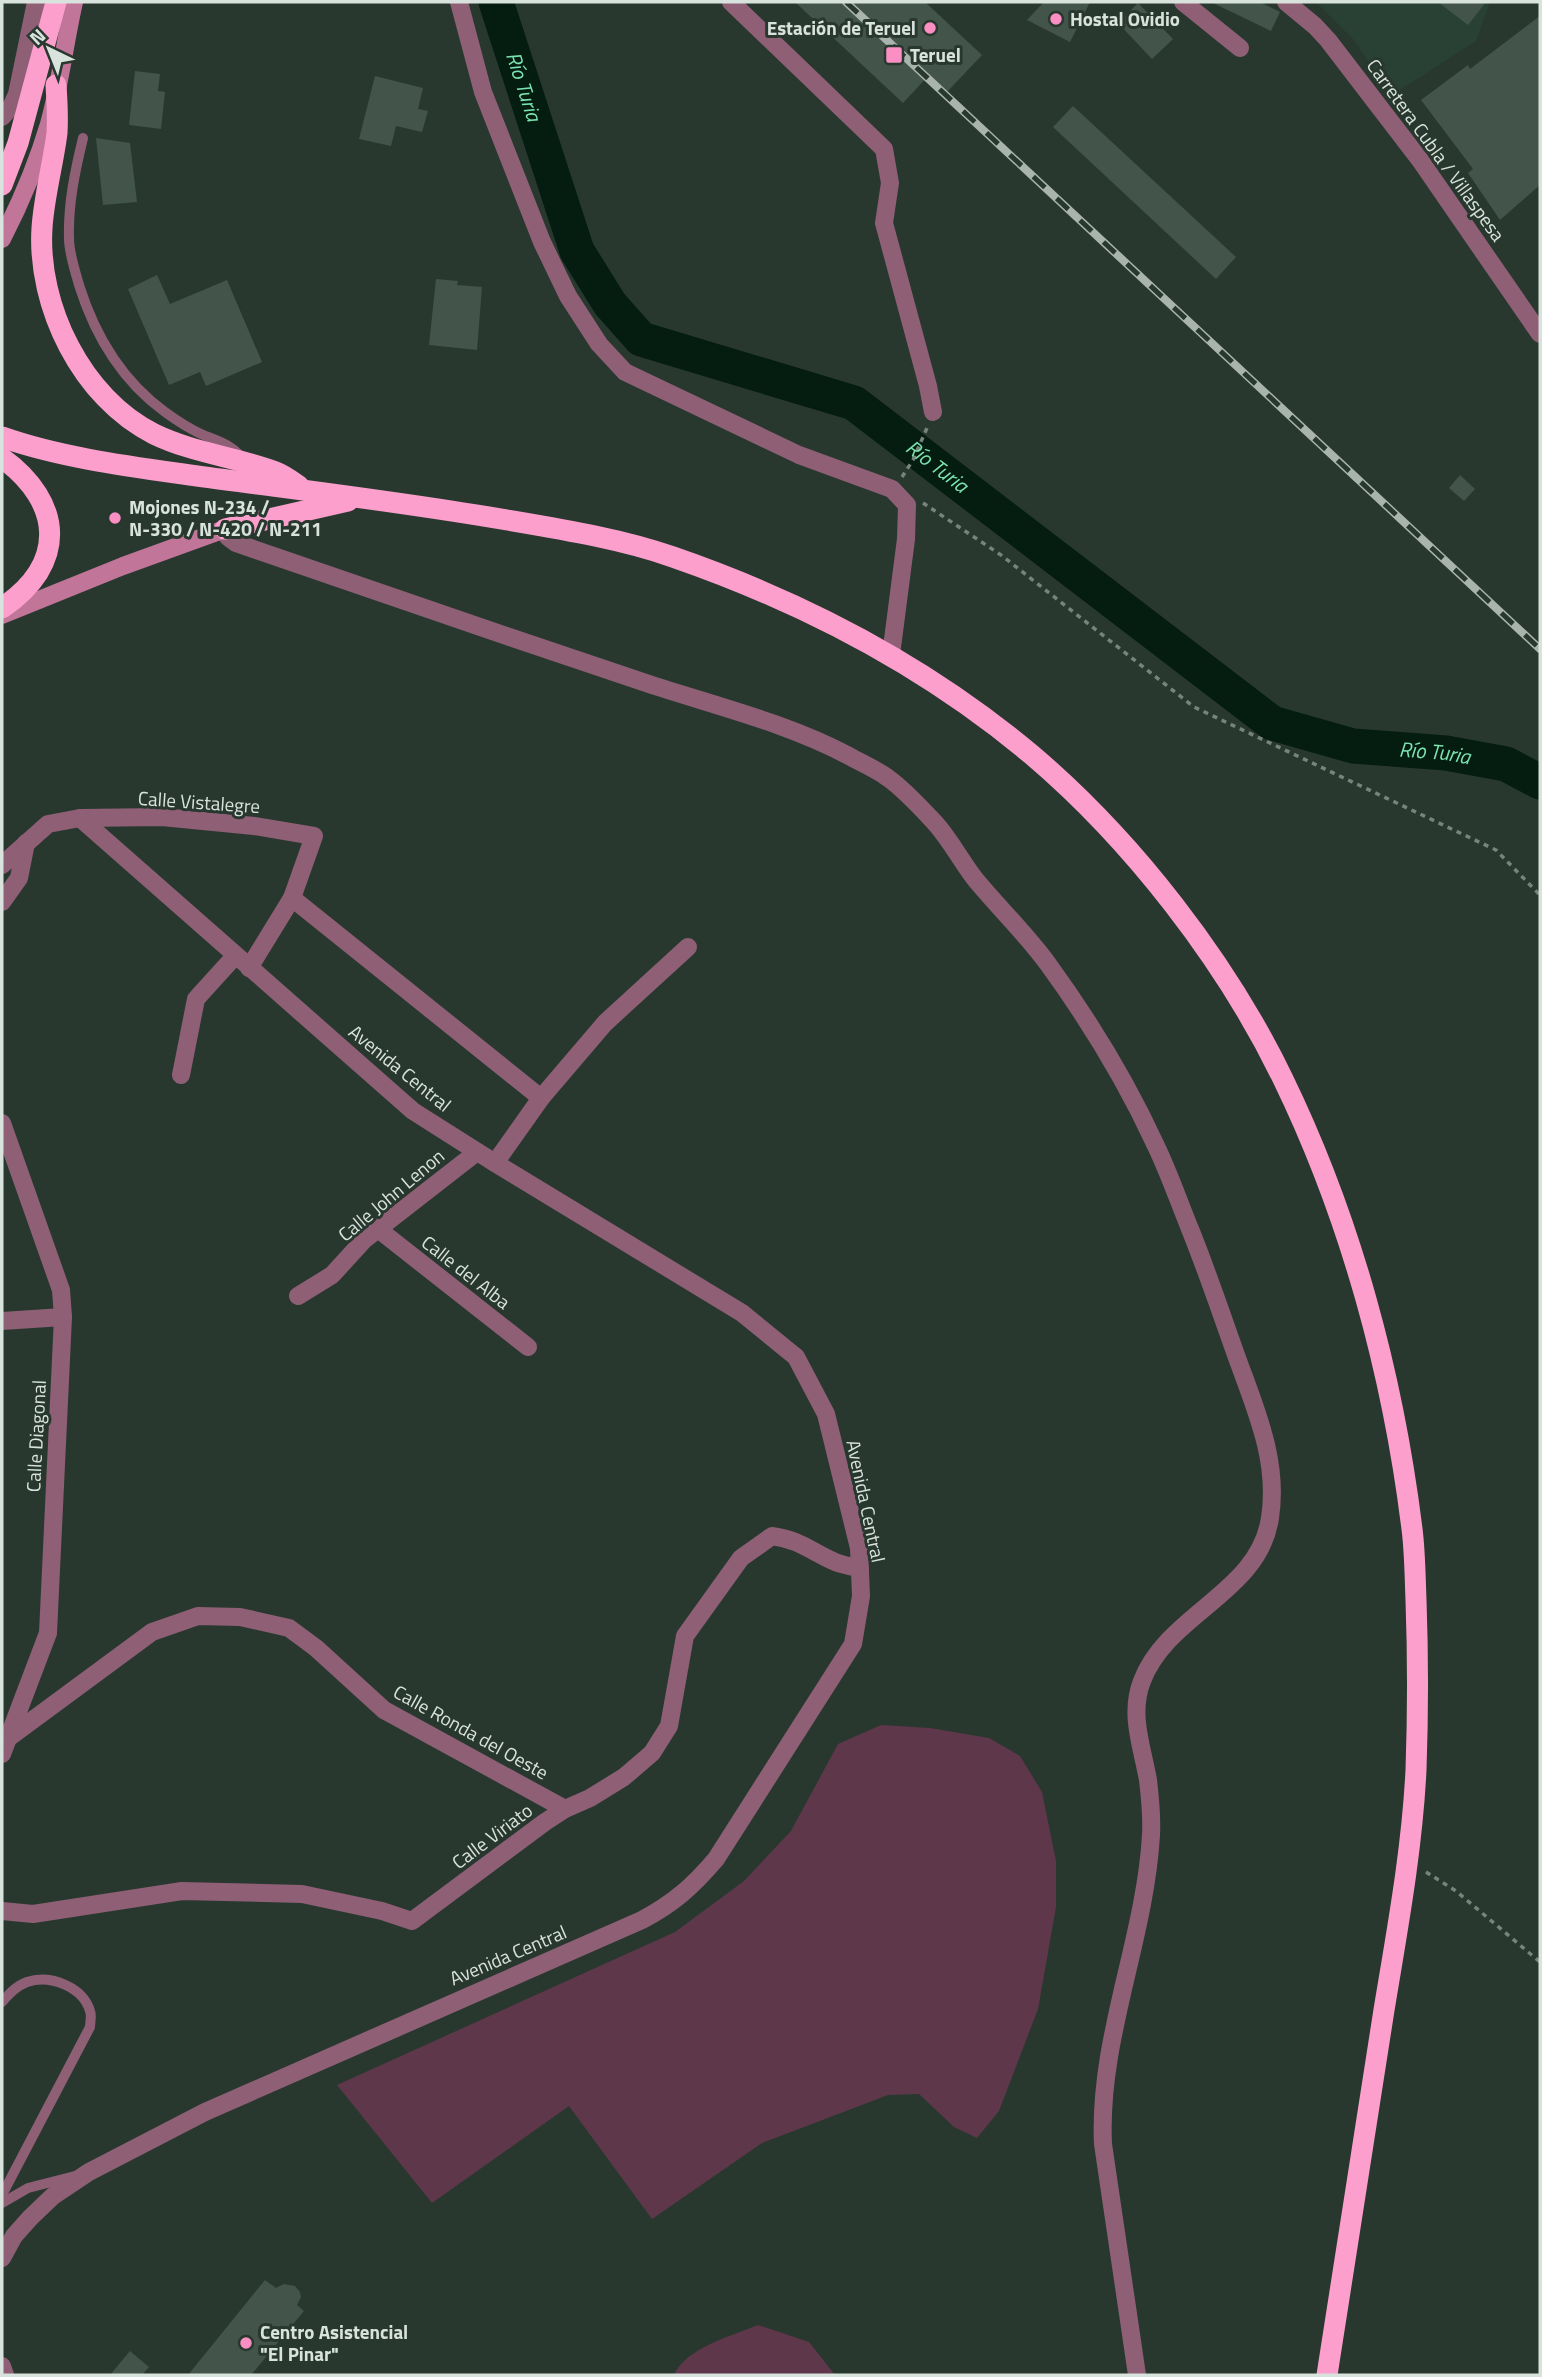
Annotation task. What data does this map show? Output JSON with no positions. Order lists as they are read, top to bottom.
{
  "streets": {
    "street": [
      "Carretera Cubla / Villaspesa",
      "Calle Vistalegre",
      "Avenida Central",
      "Calle John Lenon",
      "Calle del Alba",
      "Calle Diagonal",
      "Calle Ronda del Oeste",
      "Calle Viriato"
    ]
  },
  "crossings": [
    ["Calle Vistalegre", "Avenida Central"],
    ["Avenida Central", "Calle John Lenon"],
    ["Avenida Central", "Calle Viriato"],
    ["Calle John Lenon", "Calle del Alba"],
    ["Calle Diagonal", "Calle Ronda del Oeste"],
    ["Calle Ronda del Oeste", "Calle Viriato"]
  ],
  "water": ["Río Turia"],
  "places": {
    "other": [
      "Hostal Ovidio",
      "Estación de Teruel",
      "Mojones N-234 / N-330 / N-420 / N-211",
      "Centro Asistencial \"El Pinar\""
    ],
    "transit": ["Teruel"]
  },
  "north": "top left"
}
